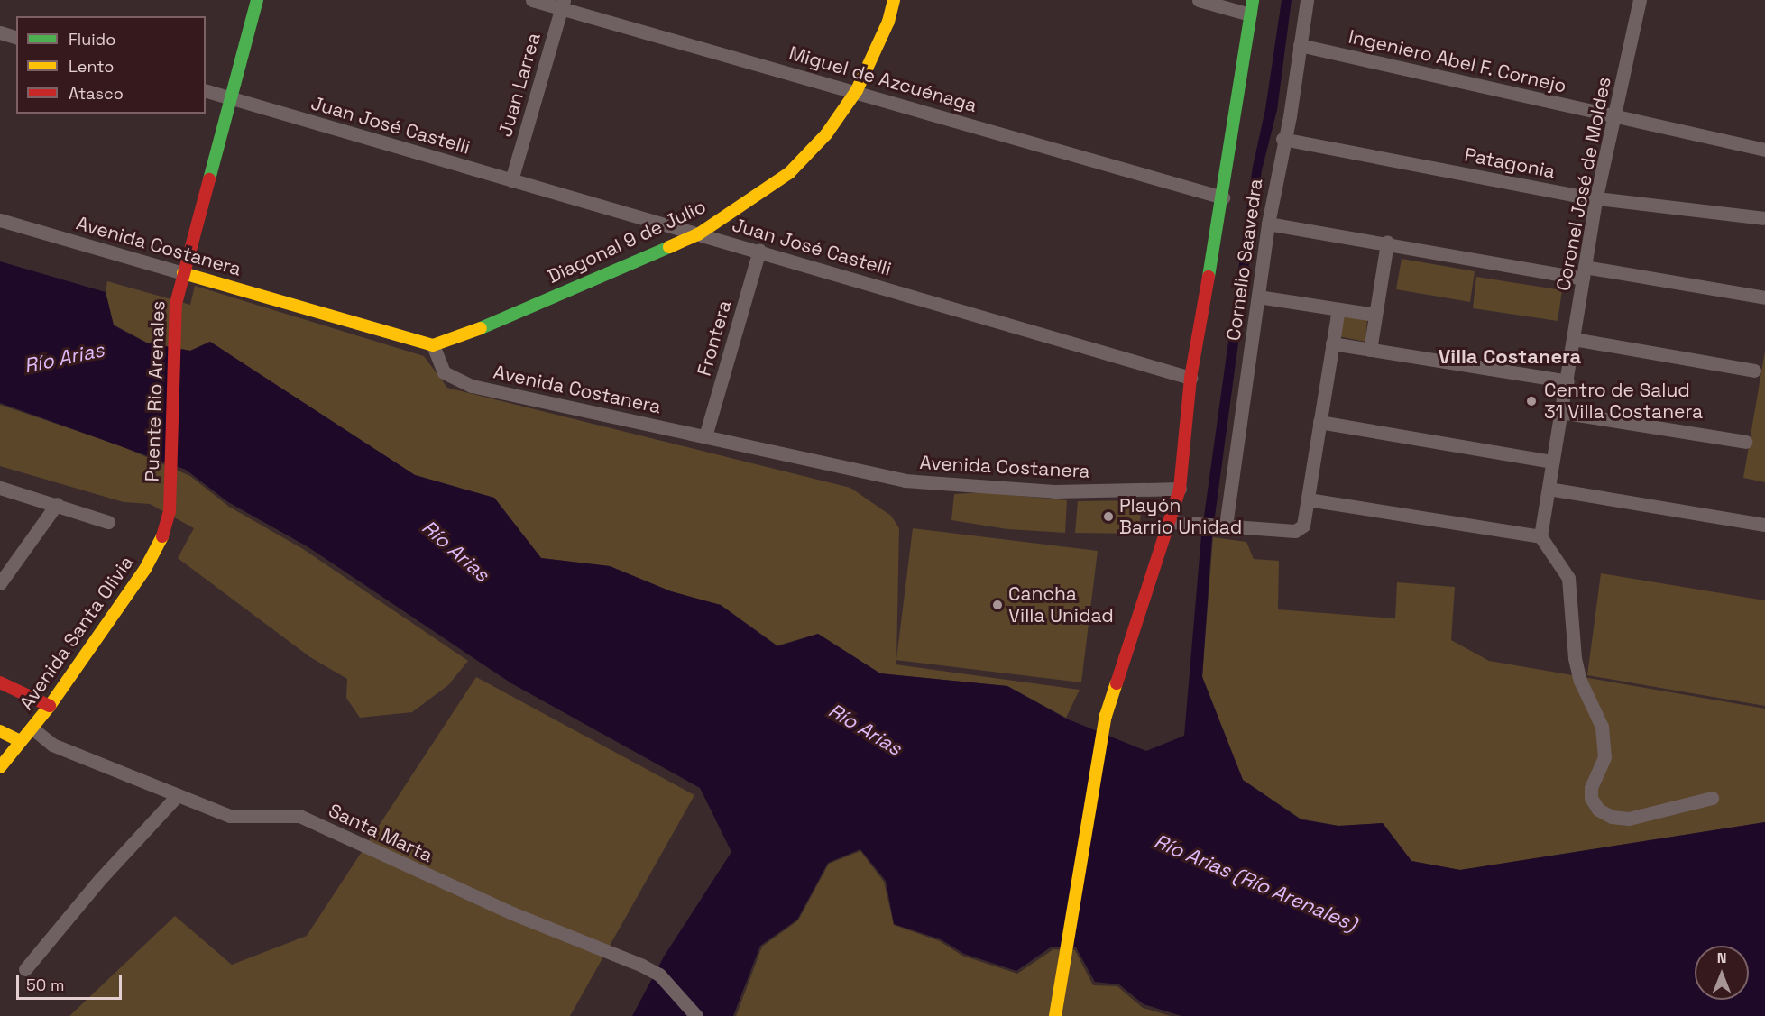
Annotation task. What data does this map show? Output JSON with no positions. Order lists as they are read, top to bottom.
{
  "streets": {
    "street": [
      "Ingeniero Abel F. Cornejo",
      "Miguel de Azcuénaga",
      "Juan Larrea",
      "Juan José Castelli",
      "Patagonia",
      "Coronel José de Moldes",
      "Diagonal 9 de Julio",
      "Avenida Costanera",
      "Cornelio Saavedra",
      "Frontera",
      "Puente Rio Arenales",
      "Avenida Santa Olivia",
      "Santa Marta"
    ]
  },
  "crossings": [
    ["Ingeniero Abel F. Cornejo", "Coronel José de Moldes"],
    ["Ingeniero Abel F. Cornejo", "Cornelio Saavedra"],
    ["Miguel de Azcuénaga", "Juan Larrea"],
    ["Miguel de Azcuénaga", "Diagonal 9 de Julio"],
    ["Miguel de Azcuénaga", "Cornelio Saavedra"],
    ["Juan Larrea", "Juan José Castelli"],
    ["Juan José Castelli", "Diagonal 9 de Julio"],
    ["Juan José Castelli", "Cornelio Saavedra"],
    ["Juan José Castelli", "Frontera"],
    ["Juan José Castelli", "Puente Rio Arenales"],
    ["Patagonia", "Coronel José de Moldes"],
    ["Patagonia", "Cornelio Saavedra"],
    ["Diagonal 9 de Julio", "Avenida Costanera"],
    ["Avenida Costanera", "Cornelio Saavedra"],
    ["Avenida Costanera", "Frontera"],
    ["Avenida Costanera", "Puente Rio Arenales"],
    ["Puente Rio Arenales", "Avenida Santa Olivia"],
    ["Avenida Santa Olivia", "Santa Marta"]
  ],
  "districts": ["Villa Costanera"],
  "water": ["Río Arias", "Río Arias (Río Arenales)"],
  "places": ["Centro de Salud 31 Villa Costanera", "Playón Barrio Unidad", "Cancha Villa Unidad"],
  "legend": ["Fluido", "Lento", "Atasco"],
  "scale_bar": "50 m",
  "north": "top"
}
